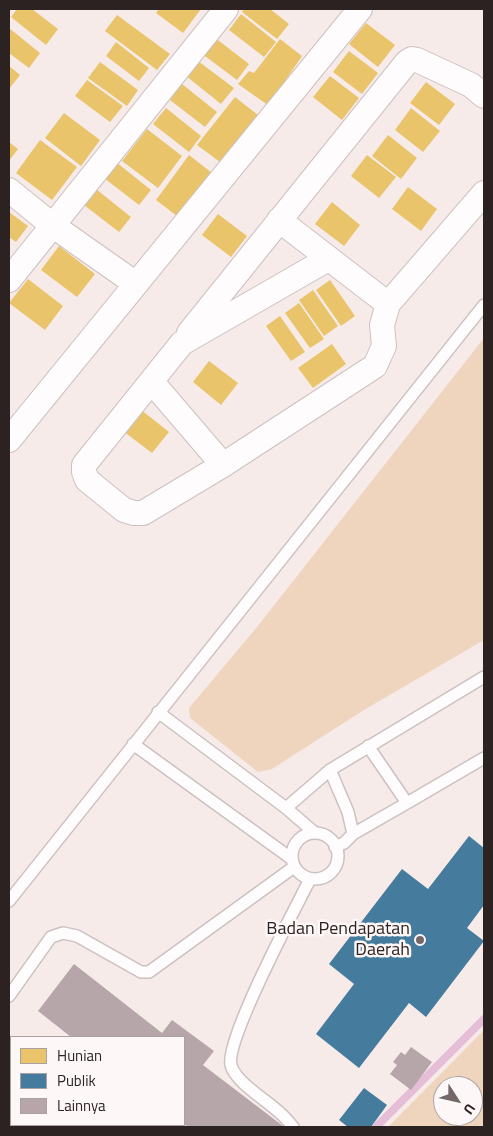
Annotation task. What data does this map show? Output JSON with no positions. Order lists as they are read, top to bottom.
{
  "places": ["Badan Pendapatan Daerah"],
  "legend": ["Hunian", "Publik", "Lainnya"],
  "north": "bottom right"
}
